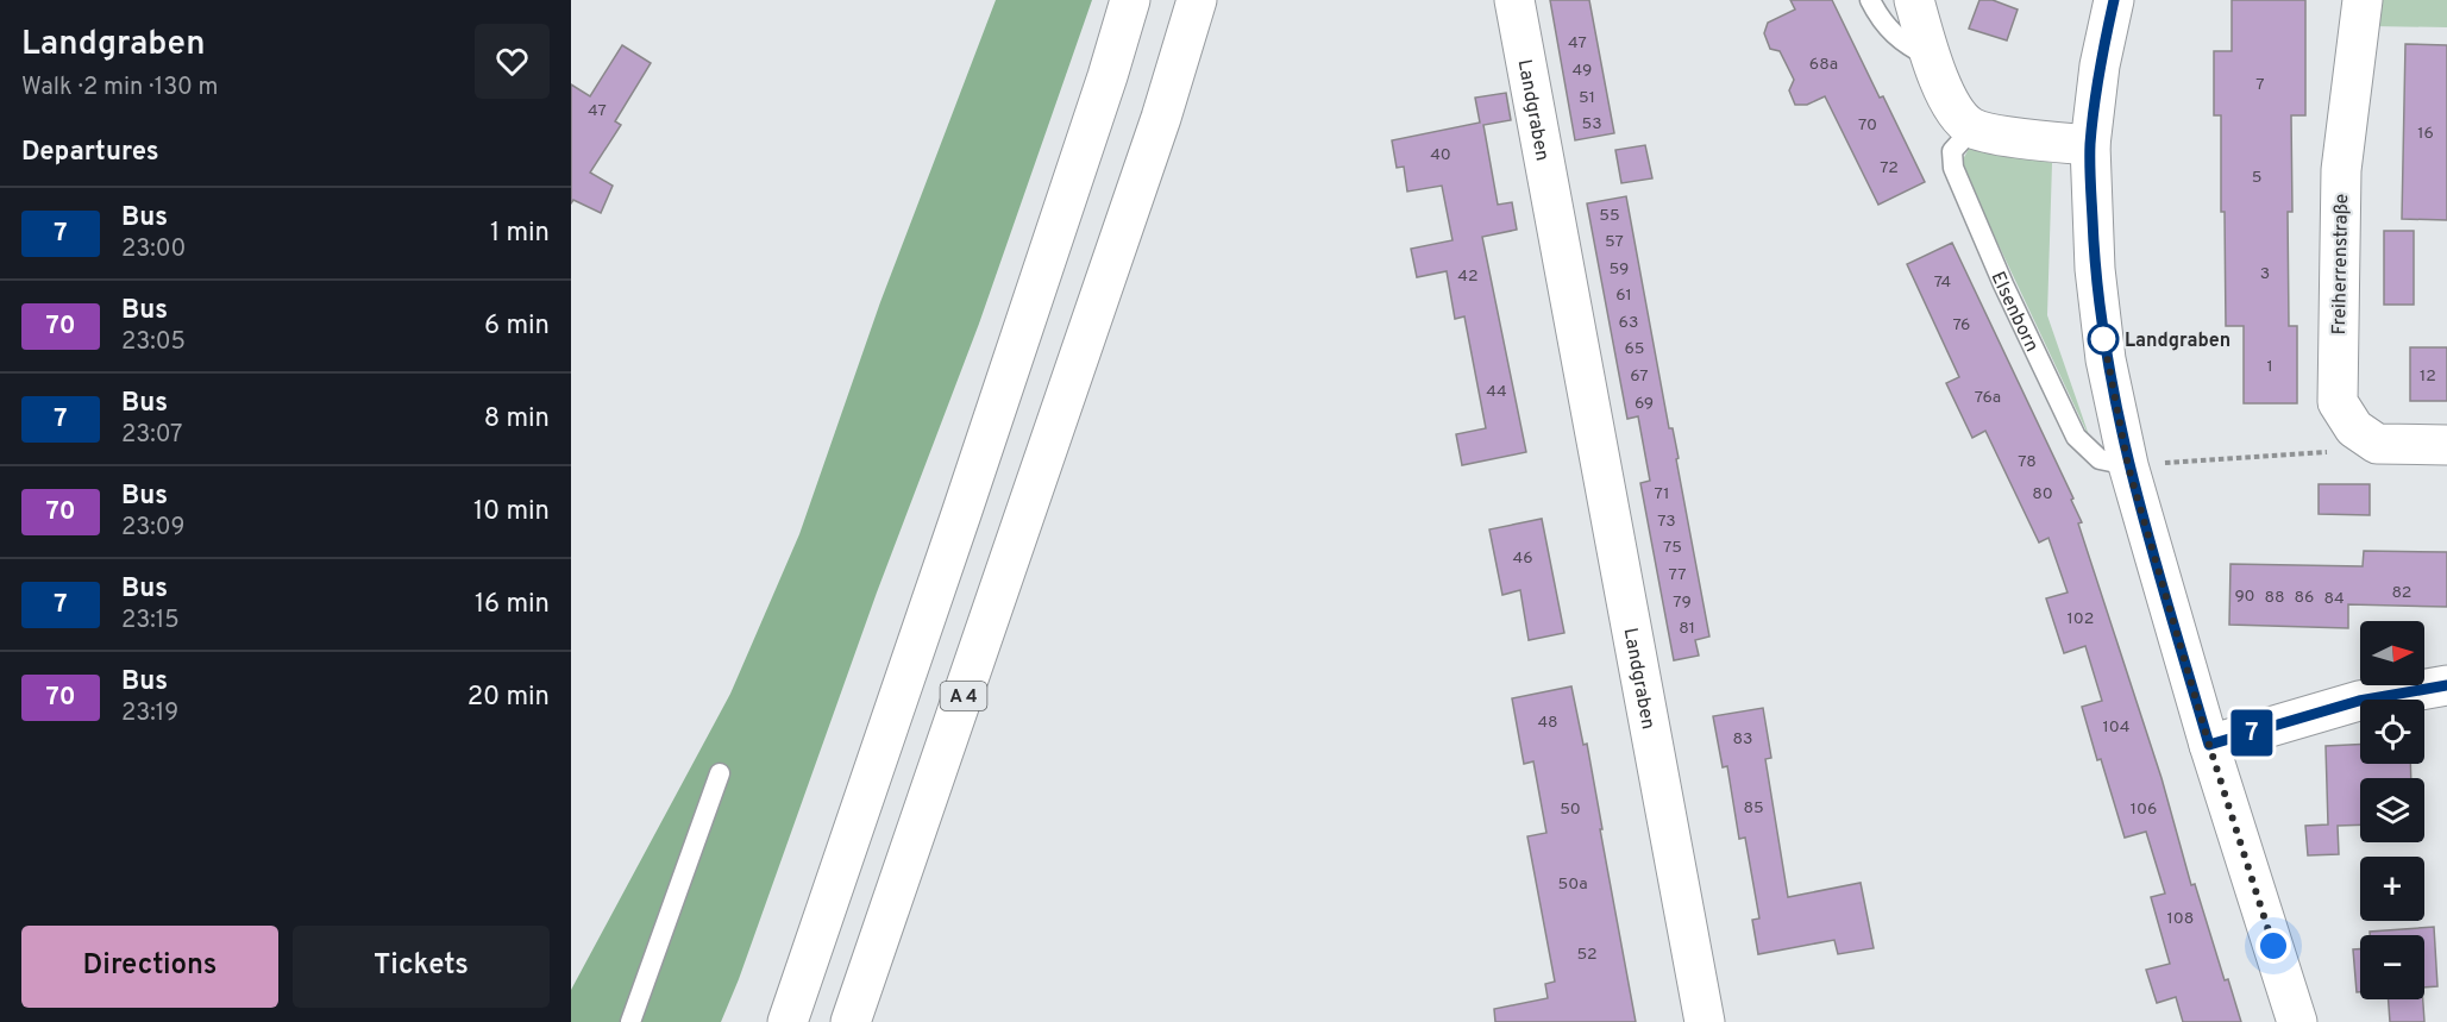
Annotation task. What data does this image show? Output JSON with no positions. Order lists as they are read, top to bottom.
{
  "streets": {
    "main road": ["Landgraben", "Freiherrenstraße", "A 4"],
    "lane": ["Elsenborn"]
  },
  "places": ["Landgraben"],
  "lines": ["bus line 7"],
  "house_numbers": [
    "47",
    "68a",
    "49",
    "7",
    "51",
    "47",
    "53",
    "70",
    "16",
    "40",
    "72",
    "5",
    "55",
    "57",
    "59",
    "3",
    "42",
    "74",
    "61",
    "63",
    "76",
    "65",
    "1",
    "67",
    "12",
    "44",
    "76a",
    "69",
    "78",
    "71",
    "80",
    "73",
    "75",
    "46",
    "77",
    "82",
    "90",
    "88",
    "86",
    "84",
    "79",
    "102",
    "81",
    "48",
    "104",
    "83",
    "85",
    "50",
    "106",
    "50a",
    "108",
    "52"
  ],
  "north": "right",
  "page": {
    "heading": [
      ["Landgraben", "Walk · 2 min · 130 m"],
      "Departures"
    ],
    "on_map": "7",
    "list": [
      {
        "mark": "7",
        "name": "Bus",
        "note": "23:00",
        "value": "1 min"
      },
      {
        "mark": "70",
        "name": "Bus",
        "note": "23:05",
        "value": "6 min"
      },
      {
        "mark": "7",
        "name": "Bus",
        "note": "23:07",
        "value": "8 min"
      },
      {
        "mark": "70",
        "name": "Bus",
        "note": "23:09",
        "value": "10 min"
      },
      {
        "mark": "7",
        "name": "Bus",
        "note": "23:15",
        "value": "16 min"
      },
      {
        "mark": "70",
        "name": "Bus",
        "note": "23:19",
        "value": "20 min"
      }
    ],
    "map_buttons": ["+", "−"],
    "buttons": ["Directions", "Tickets"]
  }
}
